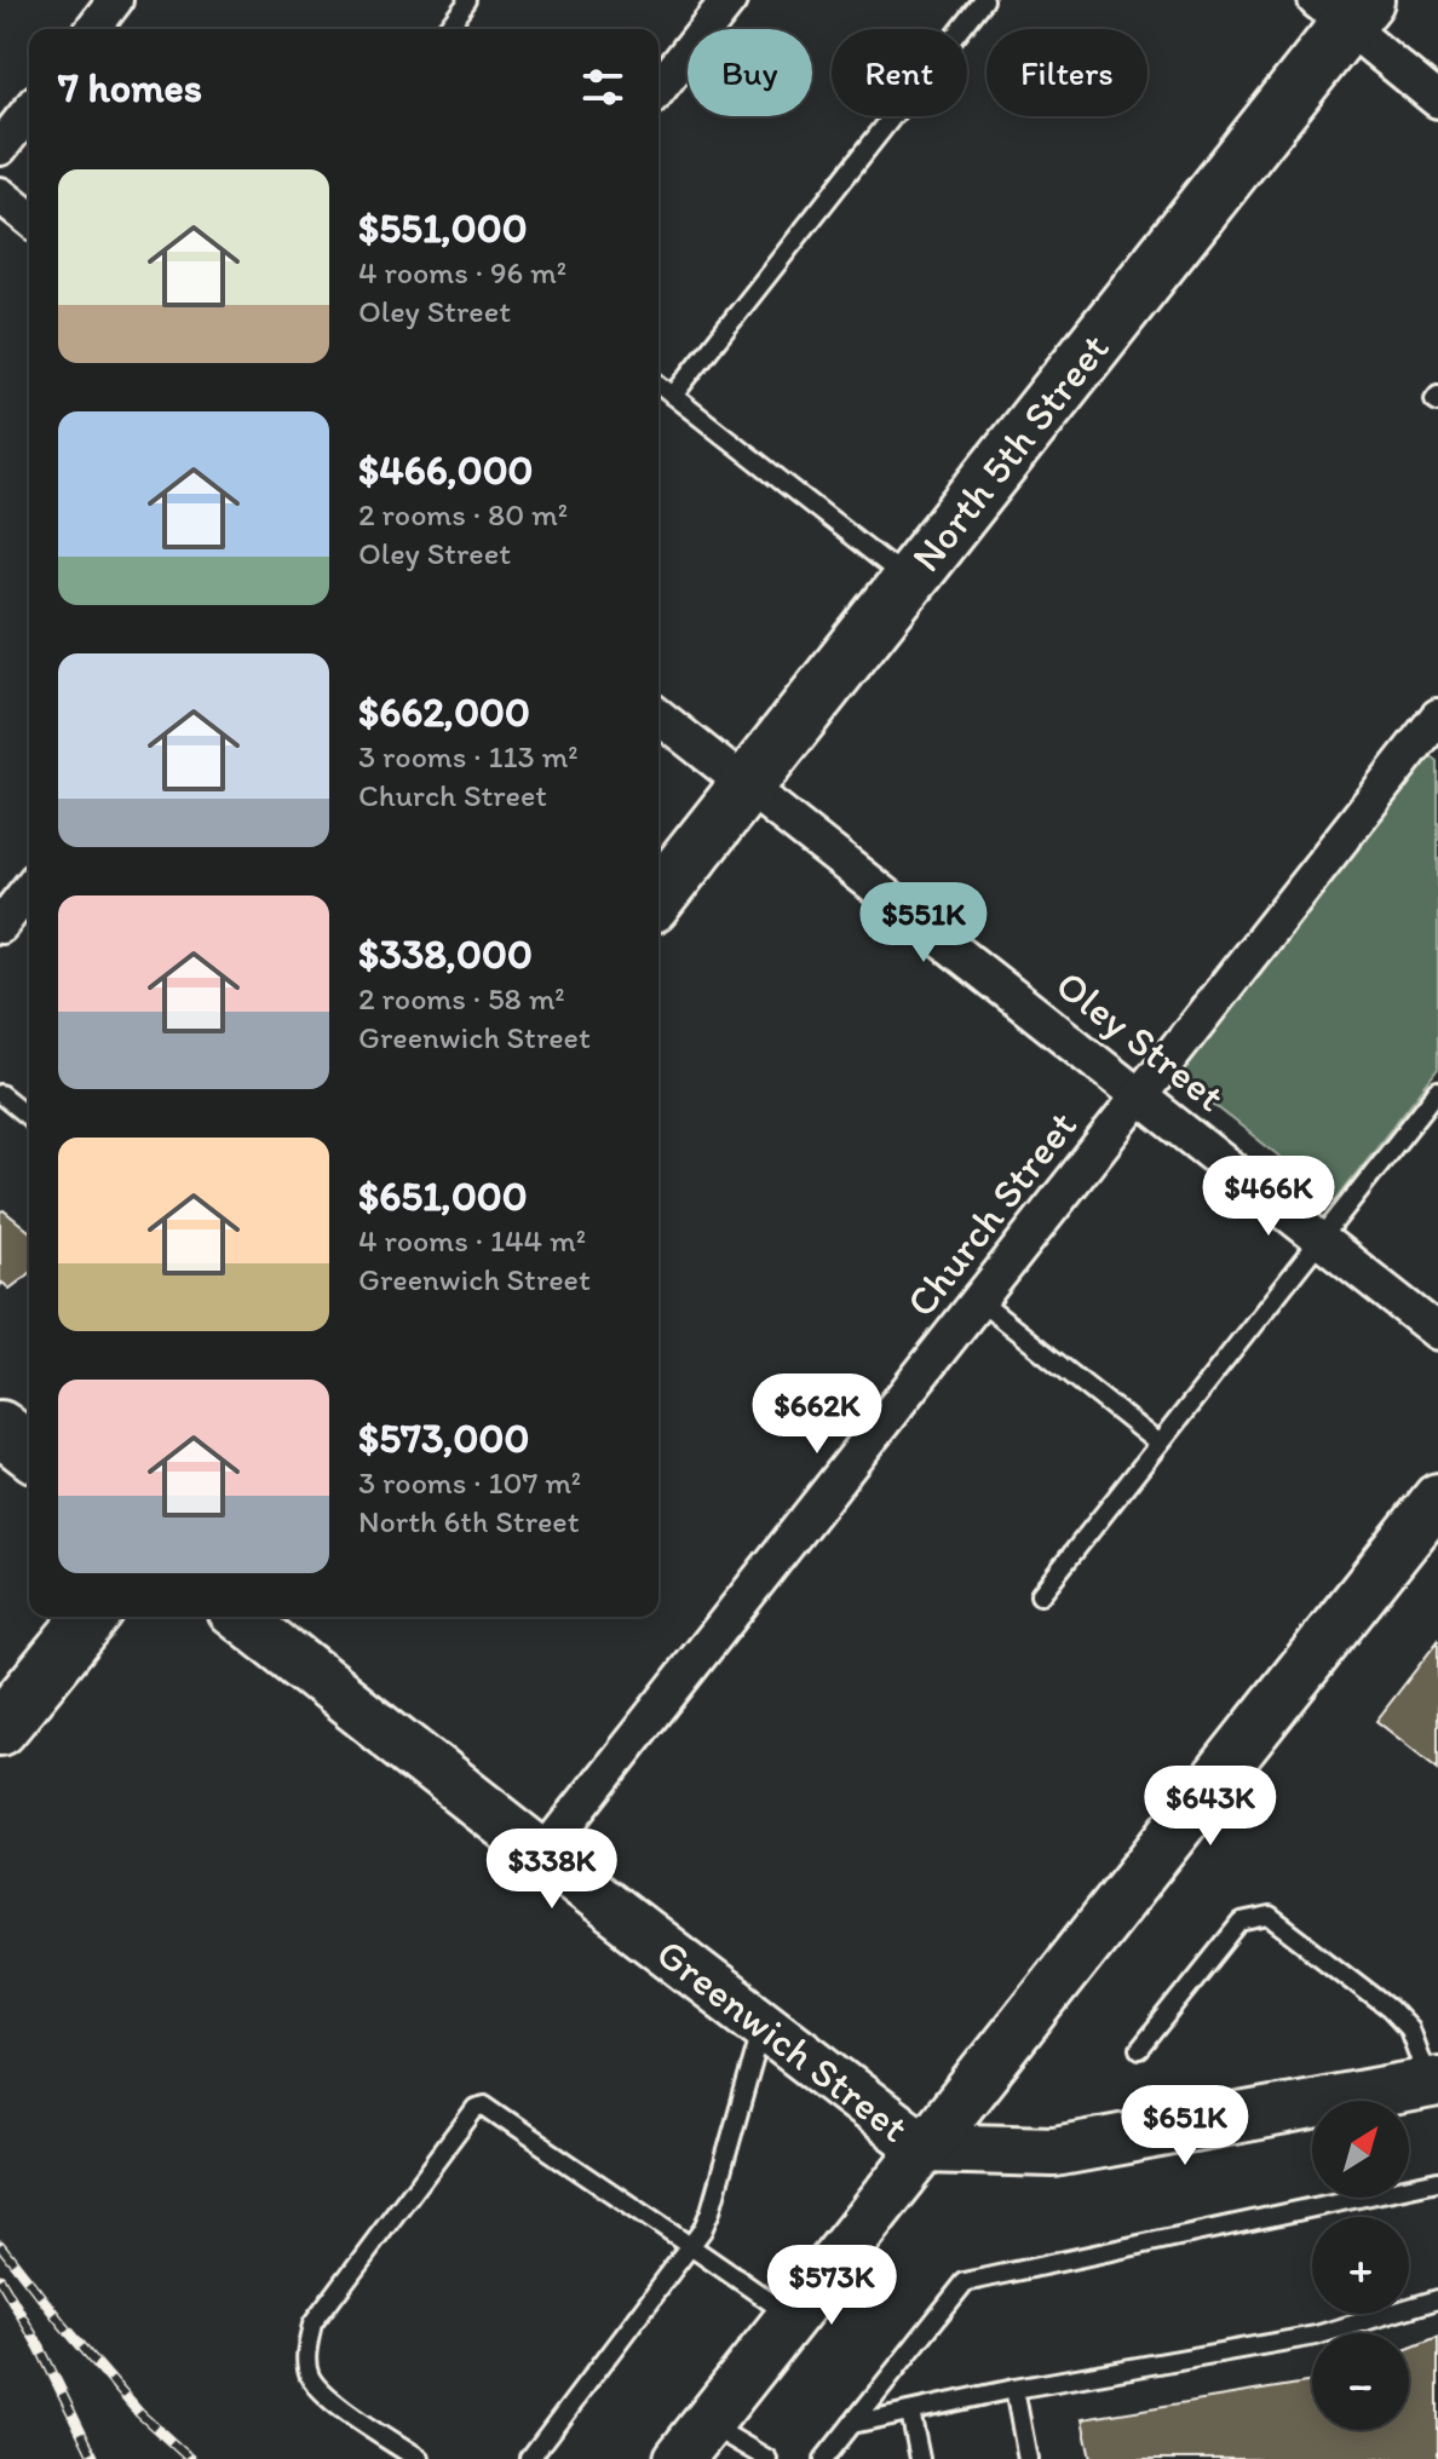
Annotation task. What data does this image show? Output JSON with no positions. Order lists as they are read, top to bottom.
{
  "streets": {
    "main road": ["North 5th Street"],
    "street": ["Oley Street", "Church Street", "Greenwich Street"]
  },
  "crossings": [
    ["North 5th Street", "Oley Street"],
    ["Oley Street", "Church Street"],
    ["Church Street", "Greenwich Street"]
  ],
  "north": "top right",
  "page": {
    "chip": ["Buy", "Rent", "Filters"],
    "heading": "7 homes",
    "list": [
      {
        "name": "$551,000",
        "note": "4 rooms · 96 m² · Oley Street"
      },
      {
        "name": "$466,000",
        "note": "2 rooms · 80 m² · Oley Street"
      },
      {
        "name": "$662,000",
        "note": "3 rooms · 113 m² · Church Street"
      },
      {
        "name": "$338,000",
        "note": "2 rooms · 58 m² · Greenwich Street"
      },
      {
        "name": "$651,000",
        "note": "4 rooms · 144 m² · Greenwich Street"
      },
      {
        "name": "$573,000",
        "note": "3 rooms · 107 m² · North 6th Street"
      }
    ],
    "price": [
      "$551K",
      "$466K",
      "$662K",
      "$643K",
      "$338K",
      "$651K",
      "$573K"
    ],
    "map_buttons": ["+", "−"]
  }
}
